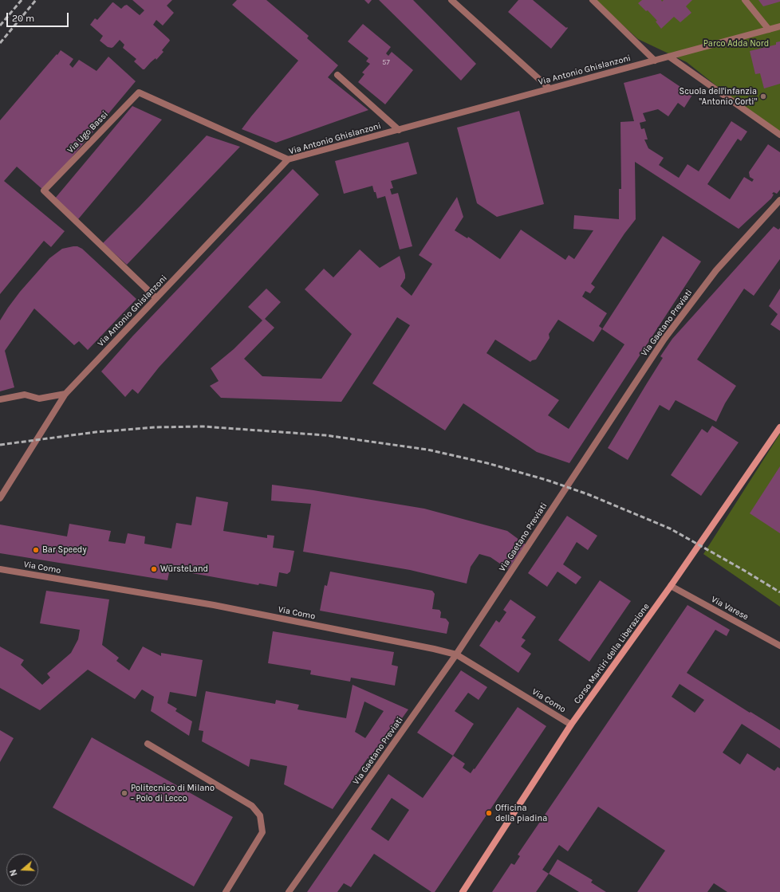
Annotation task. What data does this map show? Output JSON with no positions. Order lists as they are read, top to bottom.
{
  "streets": {
    "main road": ["Corso Martiri della Liberazione"],
    "street": [
      "Via Antonio Ghislanzoni",
      "Via Ugo Bassi",
      "Via Gaetano Previati",
      "Via Como",
      "Via Varese"
    ]
  },
  "crossings": [
    ["Via Antonio Ghislanzoni", "Via Ugo Bassi"],
    ["Via Gaetano Previati", "Via Como"],
    ["Via Como", "Corso Martiri della Liberazione"],
    ["Via Varese", "Corso Martiri della Liberazione"]
  ],
  "parks": ["Parco Adda Nord"],
  "places": [
    "Scuola dell'infanzia \"Antonio Corti\"",
    "Bar Speedy",
    "WürsteLand",
    "Politecnico di Milano - Polo di Lecco",
    "Officina della piadina"
  ],
  "house_numbers": ["57"],
  "scale_bar": "20 m",
  "north": "left"
}
